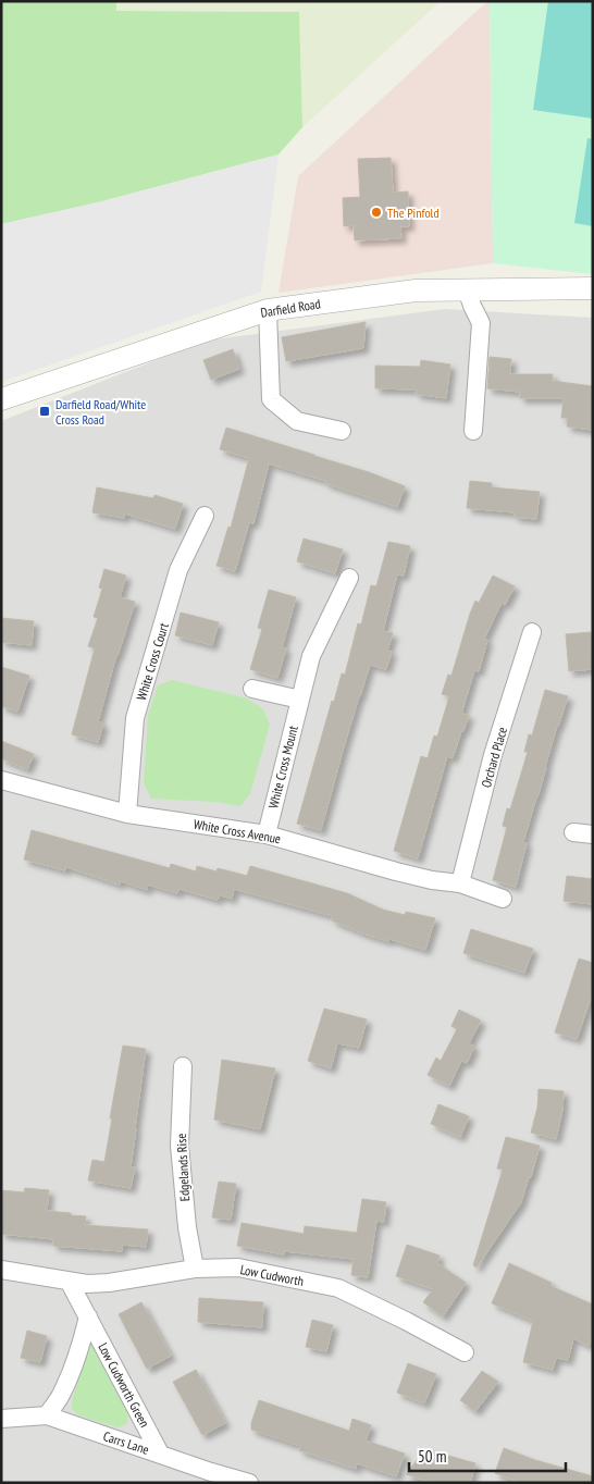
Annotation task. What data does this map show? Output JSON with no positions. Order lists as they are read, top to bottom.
{
  "streets": {
    "street": [
      "Darfield Road",
      "White Cross Court",
      "Orchard Place",
      "White Cross Mount",
      "White Cross Avenue",
      "Edgelands Rise",
      "Low Cudworth",
      "Low Cudworth Green",
      "Carrs Lane"
    ]
  },
  "crossings": [
    ["White Cross Court", "White Cross Avenue"],
    ["Orchard Place", "White Cross Avenue"],
    ["White Cross Mount", "White Cross Avenue"],
    ["Edgelands Rise", "Low Cudworth"],
    ["Low Cudworth", "Low Cudworth Green"],
    ["Low Cudworth Green", "Carrs Lane"]
  ],
  "places": {
    "other": ["The Pinfold"],
    "transit": ["Darfield Road/White Cross Road"]
  },
  "scale_bar": "50 m"
}
